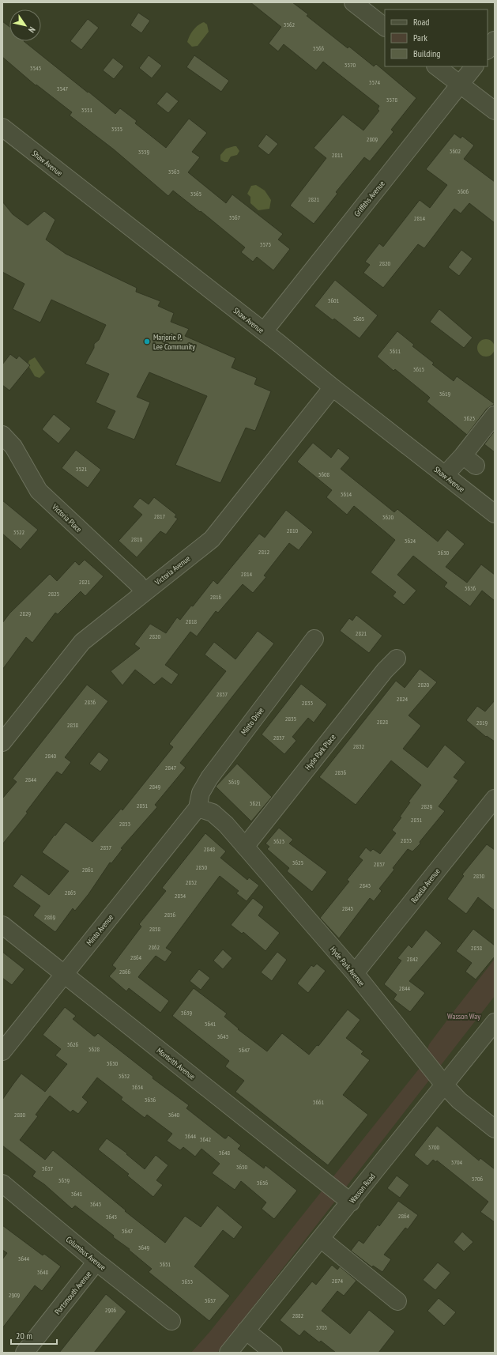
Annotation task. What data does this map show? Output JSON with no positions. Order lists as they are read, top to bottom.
{
  "streets": {
    "street": [
      "Shaw Avenue",
      "Griffiths Avenue",
      "Victoria Place",
      "Victoria Avenue",
      "Minto Drive",
      "Hyde Park Place",
      "Rosella Avenue",
      "Minto Avenue",
      "Hyde Park Avenue",
      "Monteith Avenue",
      "Wasson Road",
      "Columbus Avenue",
      "Portsmouth Avenue"
    ]
  },
  "crossings": [
    ["Shaw Avenue", "Griffiths Avenue"],
    ["Shaw Avenue", "Victoria Avenue"],
    ["Victoria Place", "Victoria Avenue"],
    ["Minto Drive", "Minto Avenue"],
    ["Minto Drive", "Hyde Park Avenue"],
    ["Hyde Park Place", "Hyde Park Avenue"],
    ["Rosella Avenue", "Hyde Park Avenue"],
    ["Minto Avenue", "Hyde Park Avenue"],
    ["Minto Avenue", "Monteith Avenue"],
    ["Hyde Park Avenue", "Wasson Road"],
    ["Monteith Avenue", "Wasson Road"],
    ["Columbus Avenue", "Portsmouth Avenue"]
  ],
  "parks": ["Wasson Way"],
  "places": ["Marjorie P. Lee Community"],
  "house_numbers": [
    "3562",
    "3566",
    "3570",
    "3543",
    "3574",
    "3547",
    "3578",
    "3551",
    "3555",
    "2809",
    "3602",
    "3559",
    "2811",
    "3563",
    "3606",
    "3565",
    "2821",
    "3567",
    "2814",
    "3575",
    "2820",
    "3601",
    "3605",
    "3611",
    "3615",
    "3619",
    "3623",
    "3521",
    "3608",
    "3614",
    "2817",
    "3620",
    "2810",
    "3522",
    "2819",
    "3624",
    "2812",
    "3630",
    "2814",
    "2821",
    "3636",
    "2825",
    "2816",
    "2829",
    "2818",
    "2821",
    "2820",
    "2820",
    "2837",
    "2824",
    "2836",
    "2833",
    "2835",
    "2828",
    "2819",
    "2838",
    "2837",
    "2832",
    "2840",
    "2847",
    "2836",
    "2844",
    "3619",
    "2849",
    "3621",
    "2851",
    "2829",
    "2831",
    "2853",
    "2833",
    "3623",
    "2857",
    "2848",
    "3625",
    "2837",
    "2850",
    "2861",
    "2830",
    "2852",
    "2843",
    "2865",
    "2854",
    "2845",
    "2856",
    "2869",
    "2858",
    "2862",
    "2838",
    "2864",
    "2842",
    "2866",
    "2844",
    "3639",
    "3641",
    "3643",
    "3626",
    "3628",
    "3647",
    "3630",
    "3632",
    "3634",
    "3636",
    "3661",
    "2880",
    "3640",
    "3644",
    "3642",
    "3700",
    "3648",
    "3704",
    "3650",
    "3637",
    "3706",
    "3639",
    "3656",
    "3641",
    "3643",
    "2864",
    "3645",
    "3647",
    "3649",
    "3644",
    "3651",
    "3648",
    "2874",
    "3653",
    "2909",
    "3657",
    "2906",
    "2882",
    "3705"
  ],
  "legend": ["Road", "Park", "Building"],
  "scale_bar": "20 m",
  "north": "bottom right"
}
